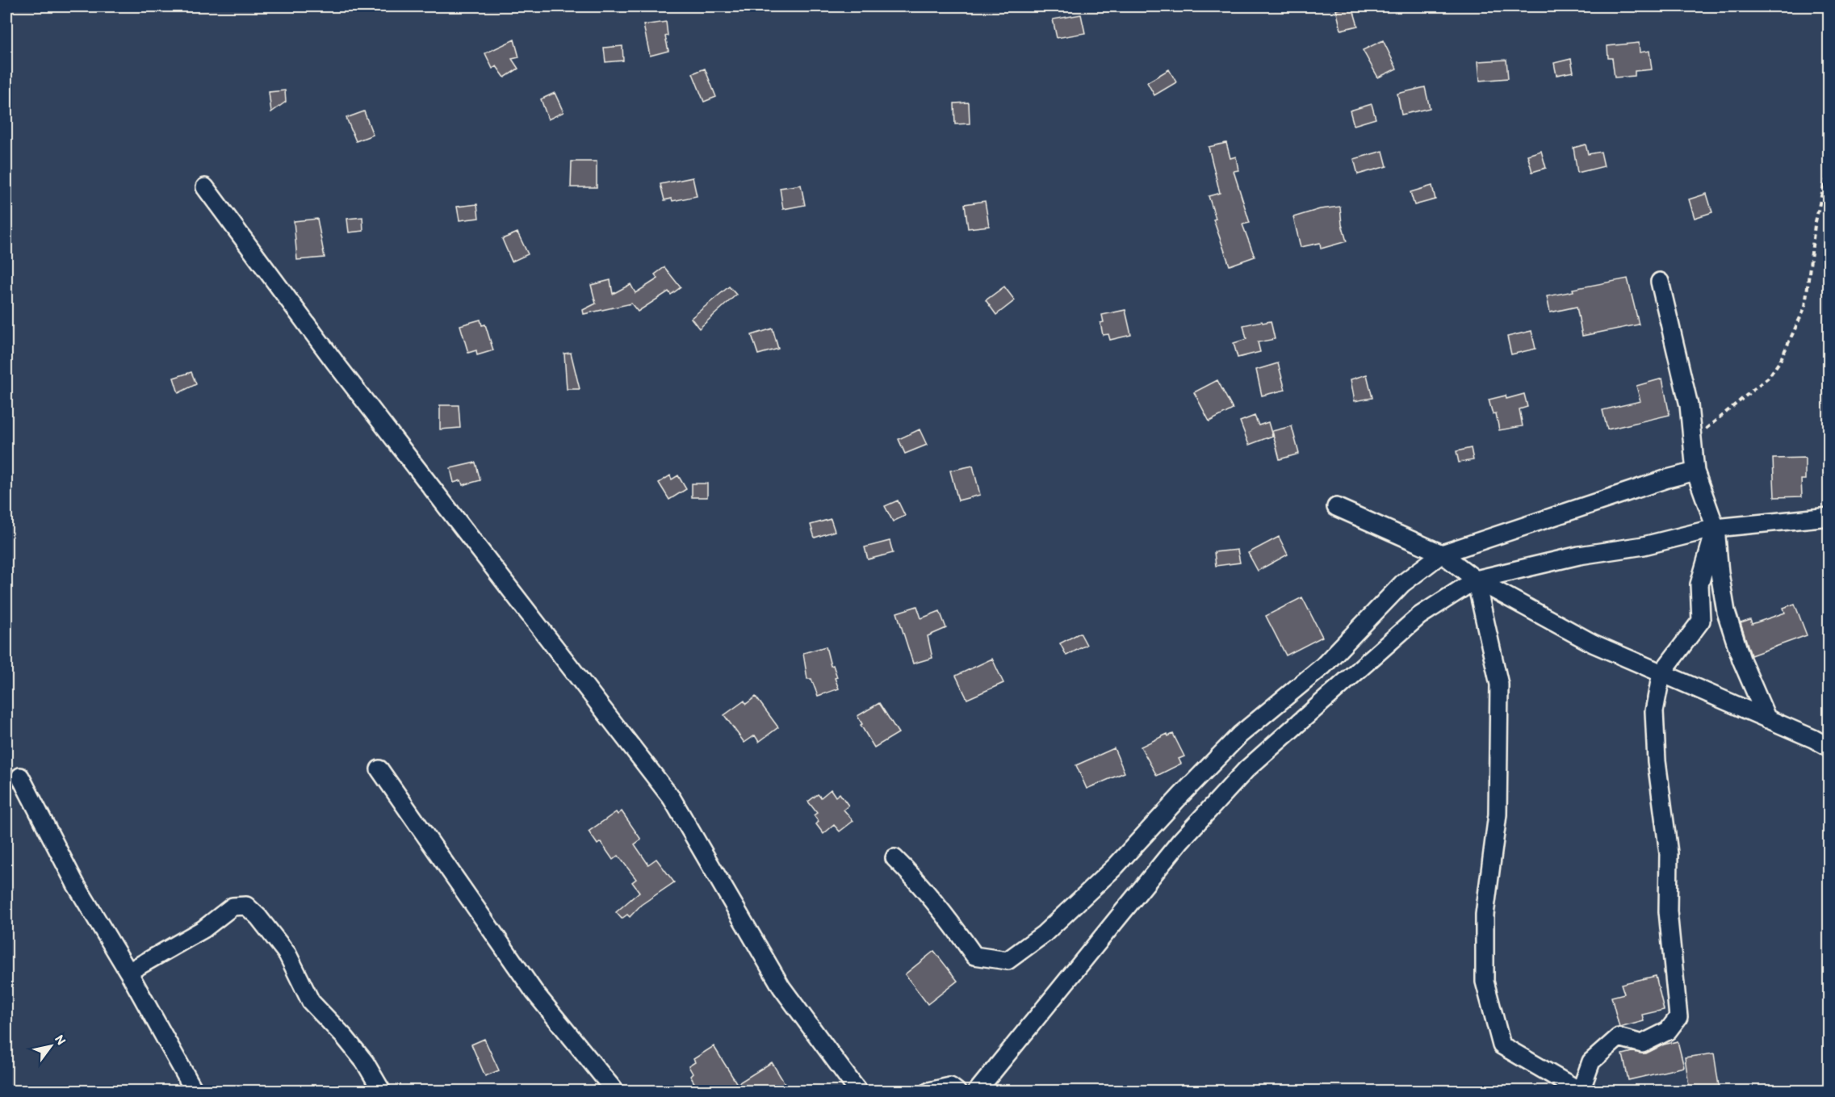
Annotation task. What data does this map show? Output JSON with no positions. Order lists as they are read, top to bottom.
{
  "north": "top right"
}
